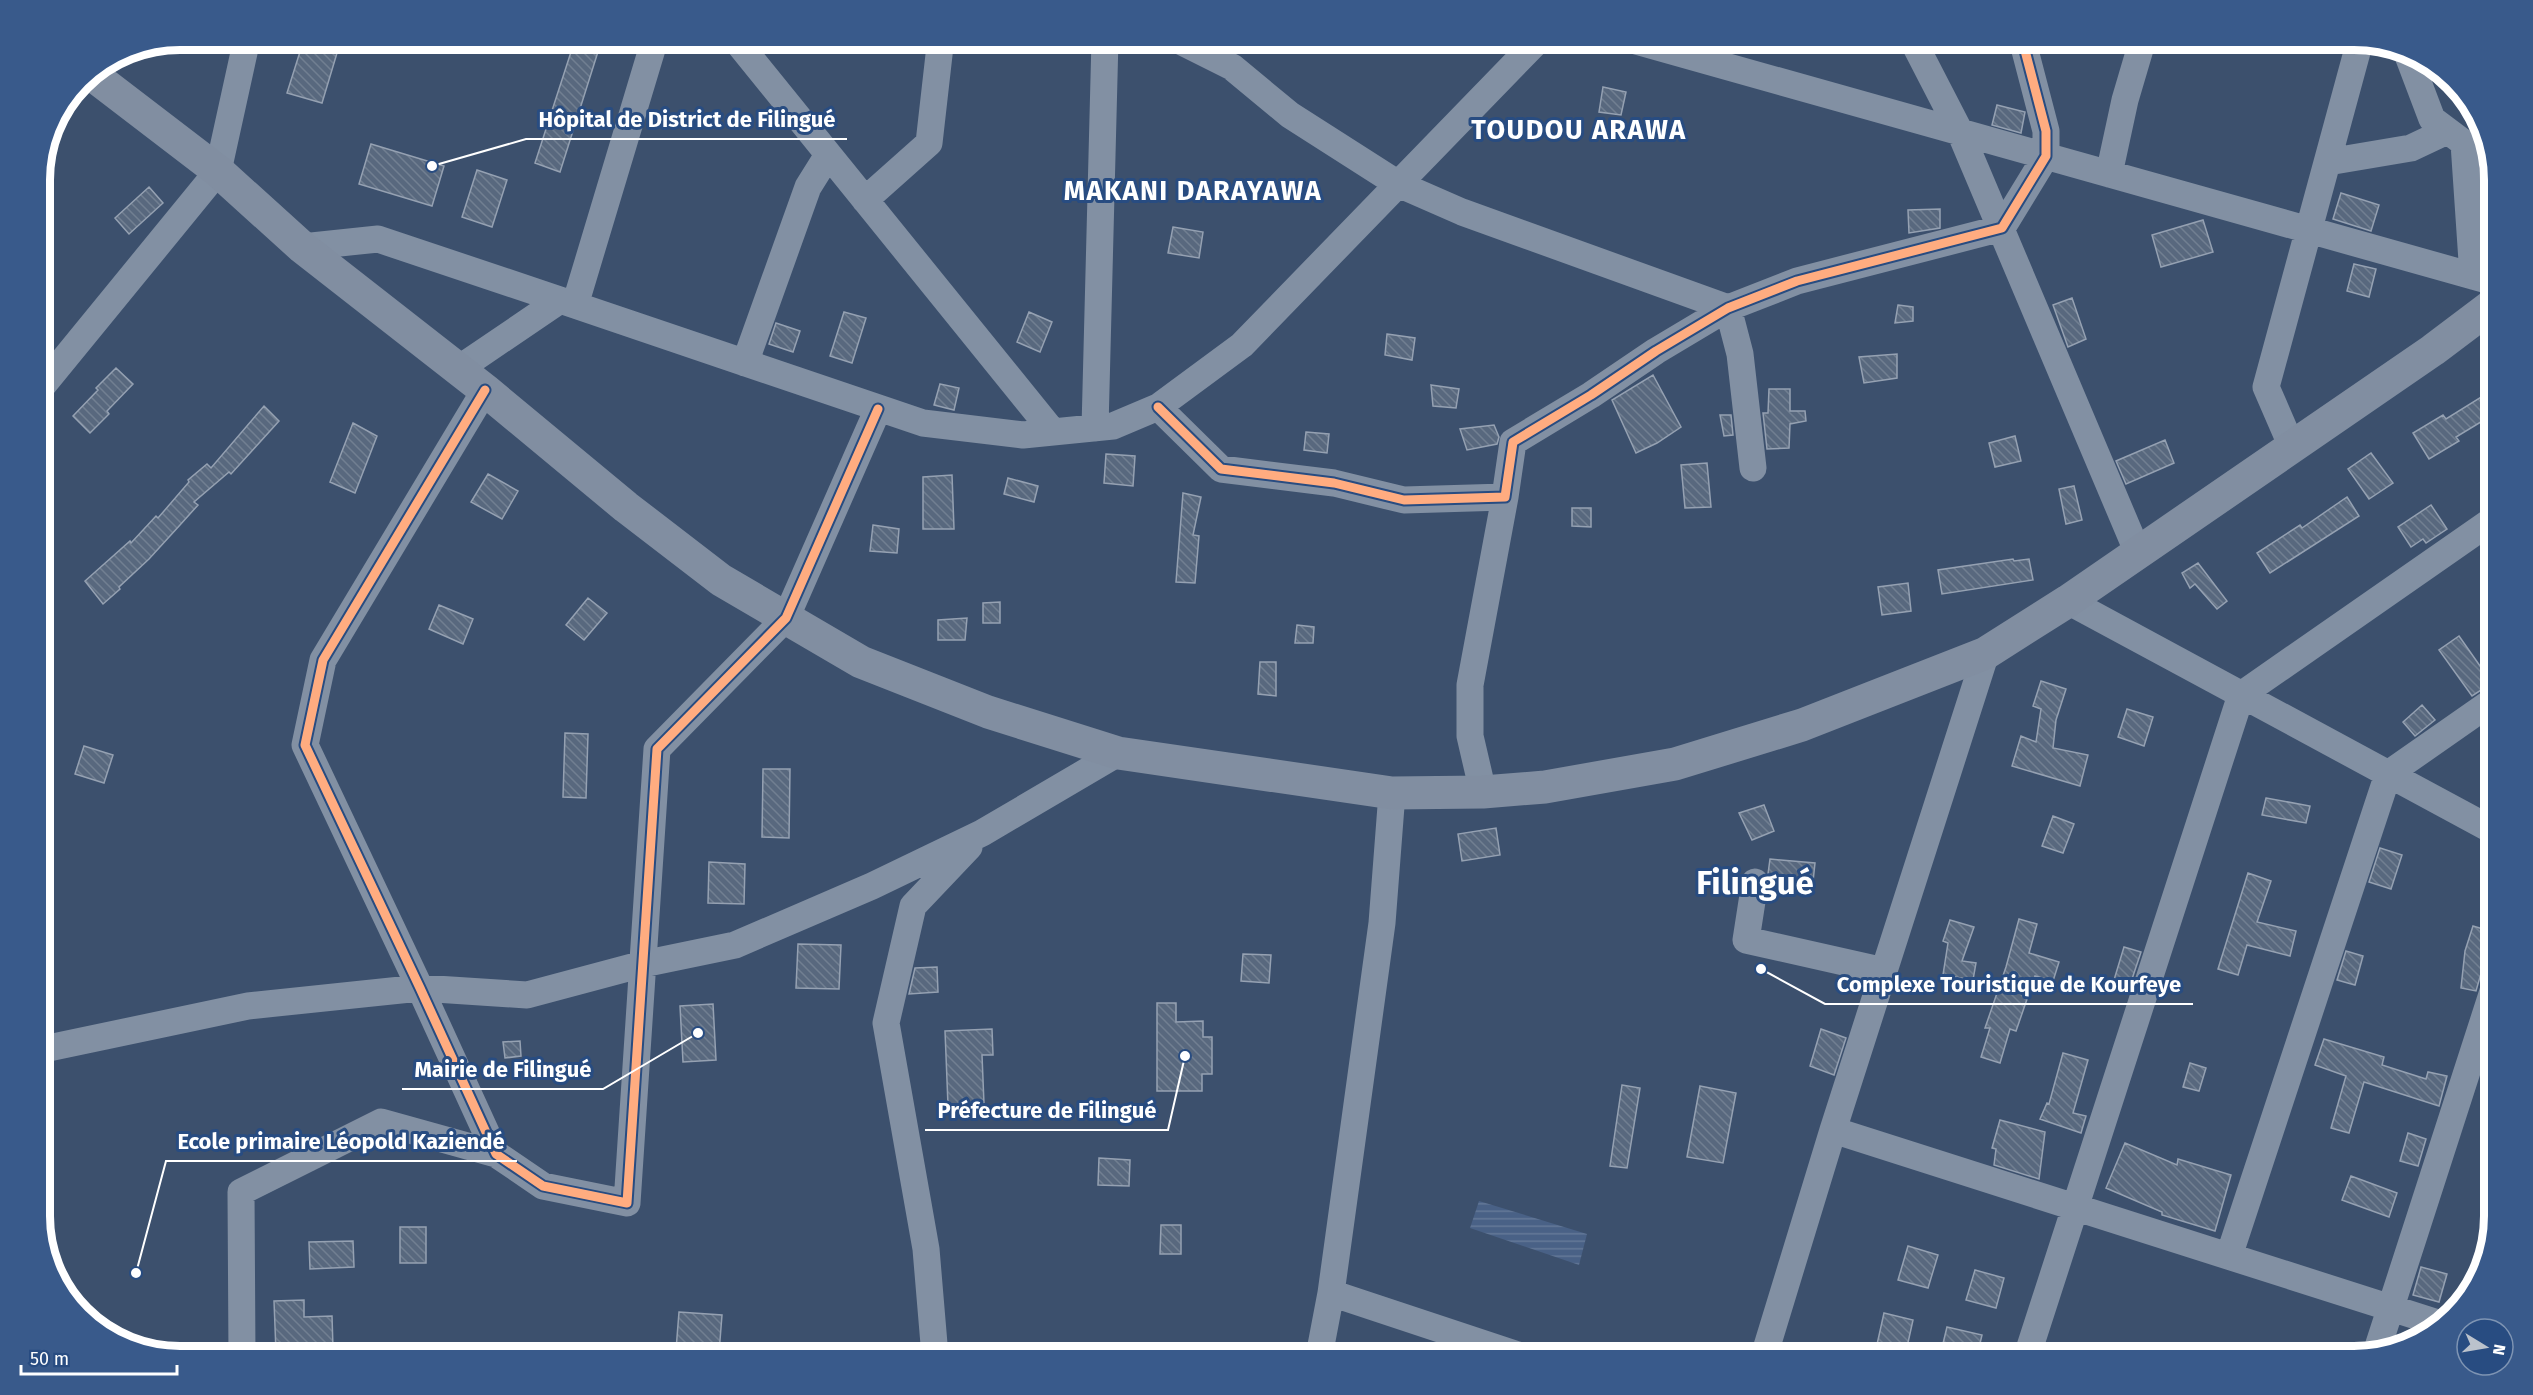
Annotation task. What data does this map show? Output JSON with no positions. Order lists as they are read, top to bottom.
{
  "districts": ["TOUDOU ARAWA", "MAKANI DARAYAWA", "Filingué"],
  "places": [
    "Hôpital de District de Filingué",
    "Complexe Touristique de Kourfeye",
    "Mairie de Filingué",
    "Préfecture de Filingué",
    "Ecole primaire Léopold Kaziendé"
  ],
  "scale_bar": "50 m",
  "north": "right"
}
